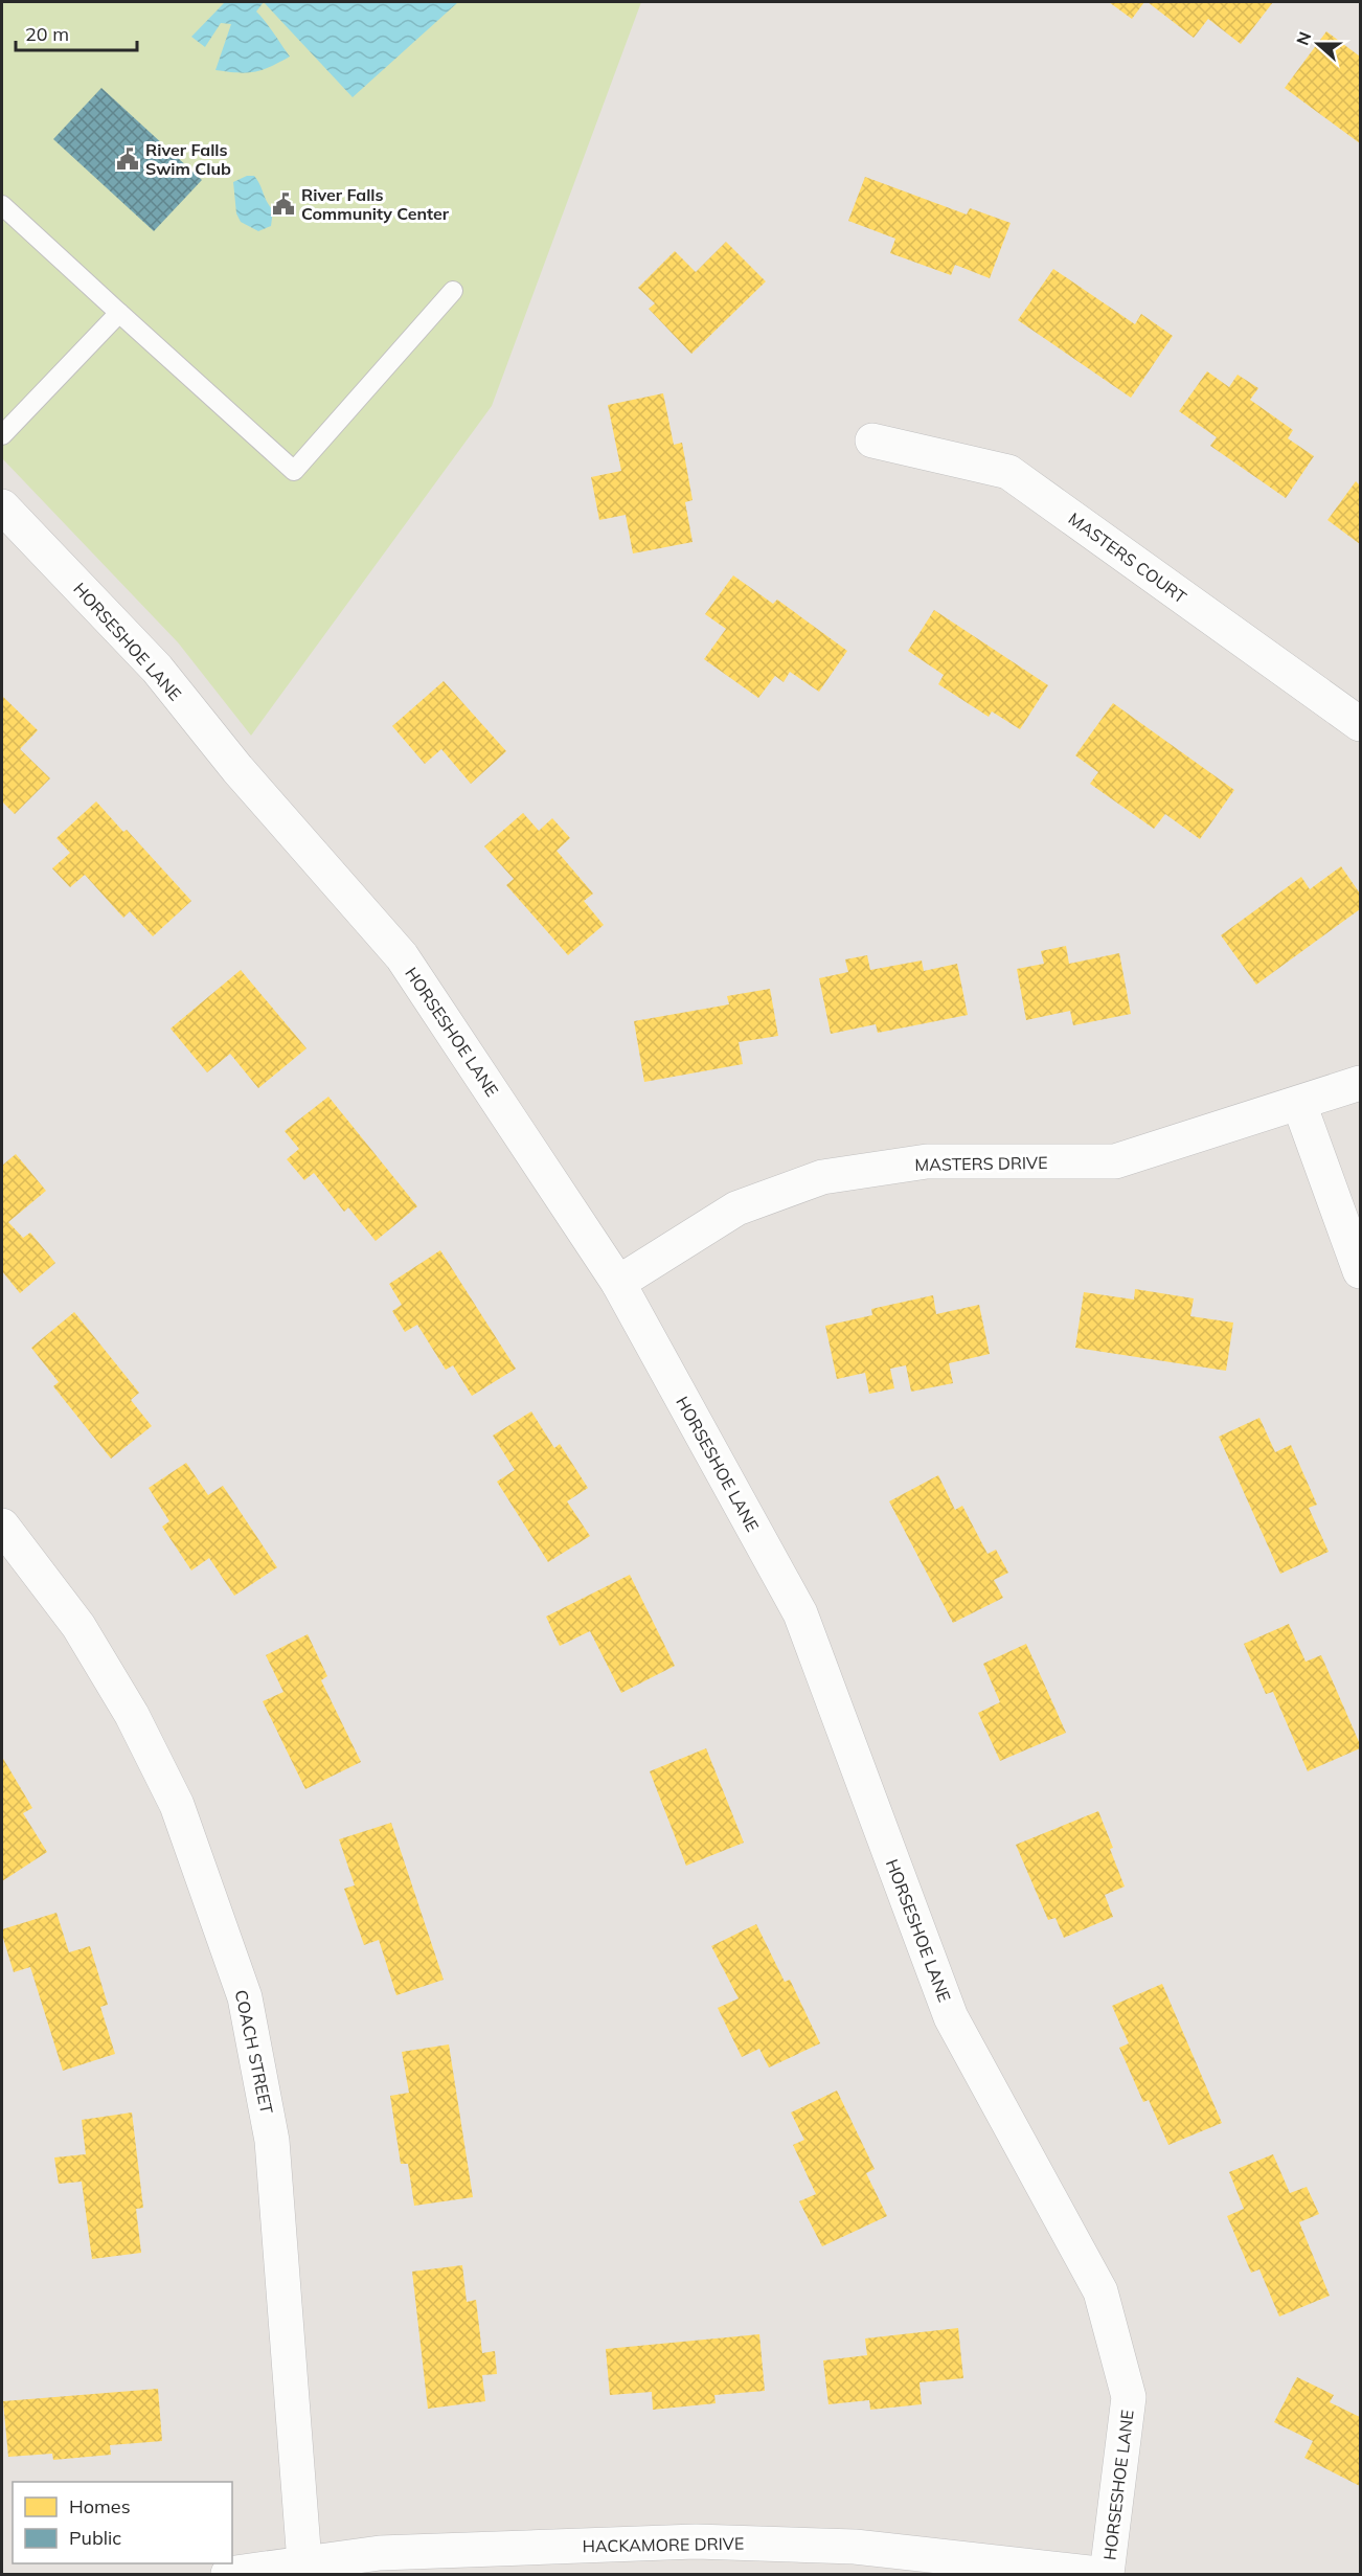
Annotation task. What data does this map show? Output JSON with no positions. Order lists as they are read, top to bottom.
{
  "streets": {
    "street": [
      "MASTERS COURT",
      "HORSESHOE LANE",
      "MASTERS DRIVE",
      "COACH STREET",
      "HACKAMORE DRIVE"
    ]
  },
  "crossings": [
    ["HORSESHOE LANE", "MASTERS DRIVE"],
    ["COACH STREET", "HACKAMORE DRIVE"]
  ],
  "places": {
    "public building": ["River Falls Swim Club", "River Falls Community Center"]
  },
  "legend": ["Homes", "Public"],
  "scale_bar": "20 m",
  "north": "left"
}
